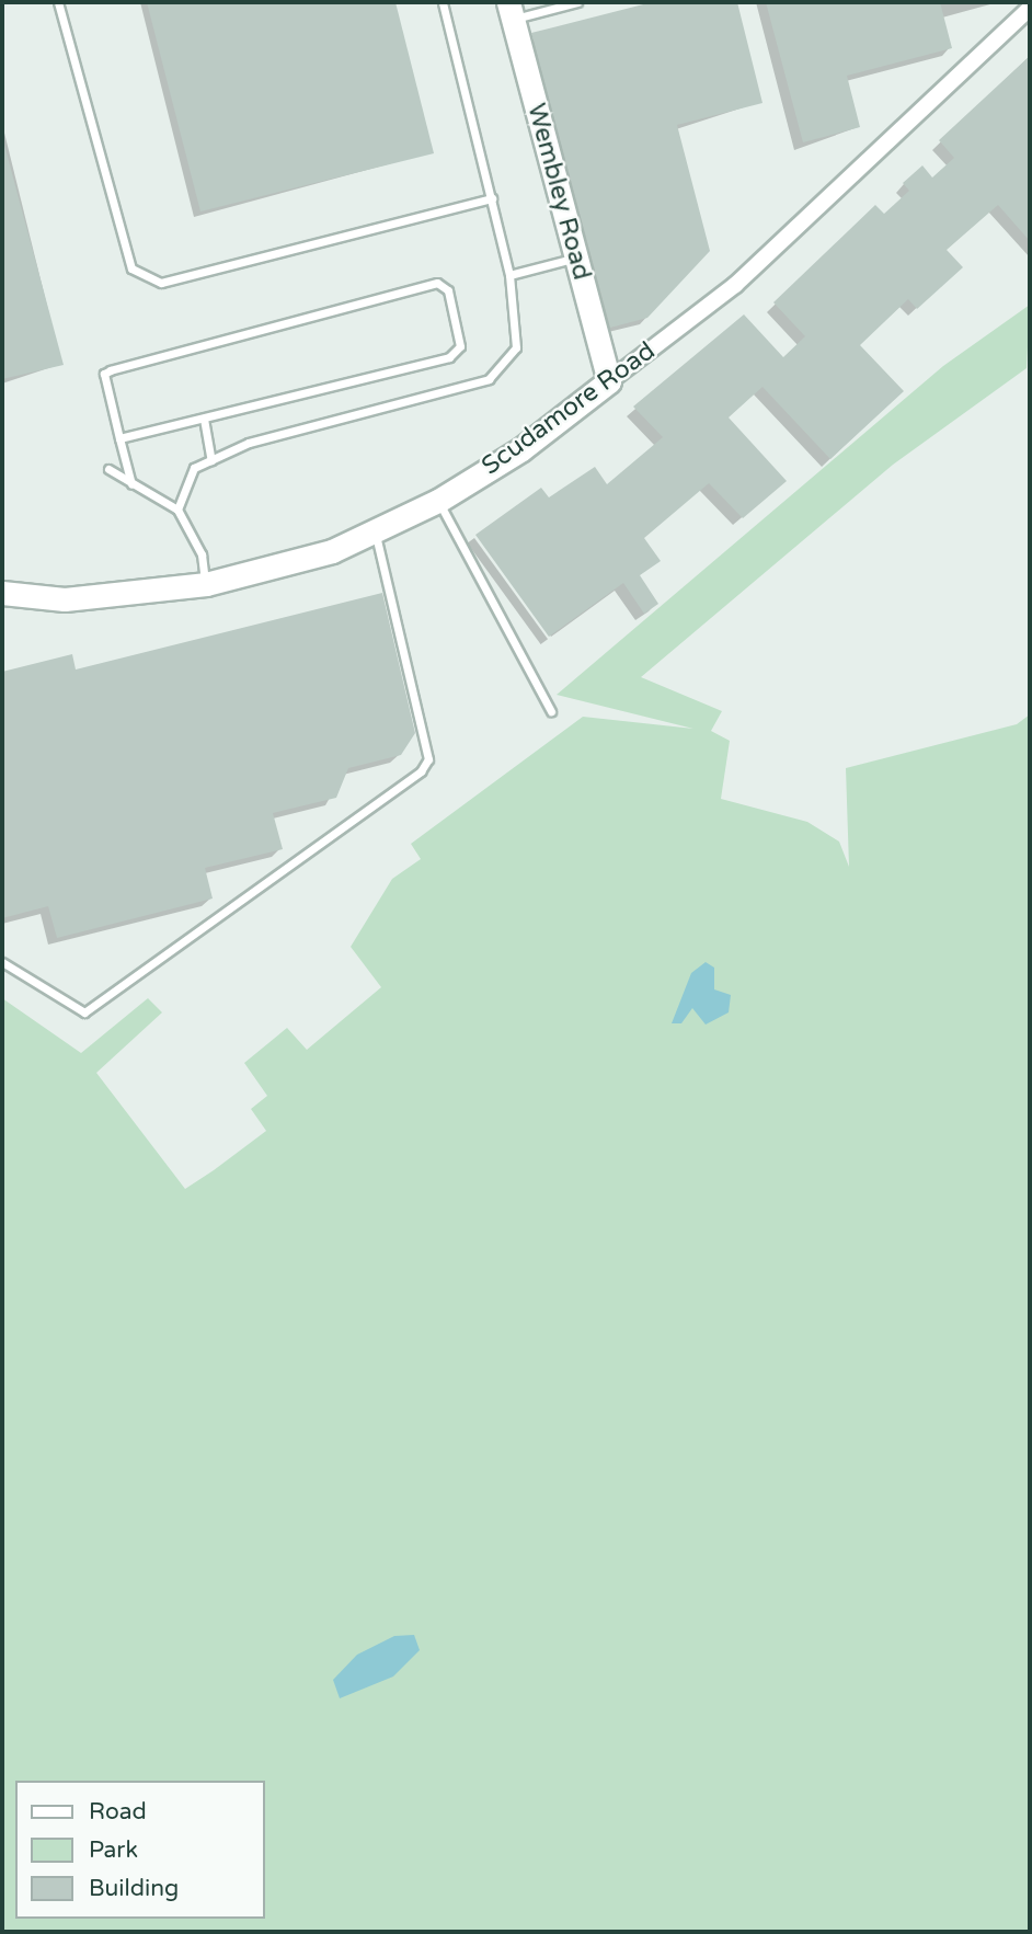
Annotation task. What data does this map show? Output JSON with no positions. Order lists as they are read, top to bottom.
{
  "streets": {
    "street": ["Wembley Road", "Scudamore Road"]
  },
  "crossings": [
    ["Wembley Road", "Scudamore Road"]
  ],
  "legend": ["Road", "Park", "Building"]
}
